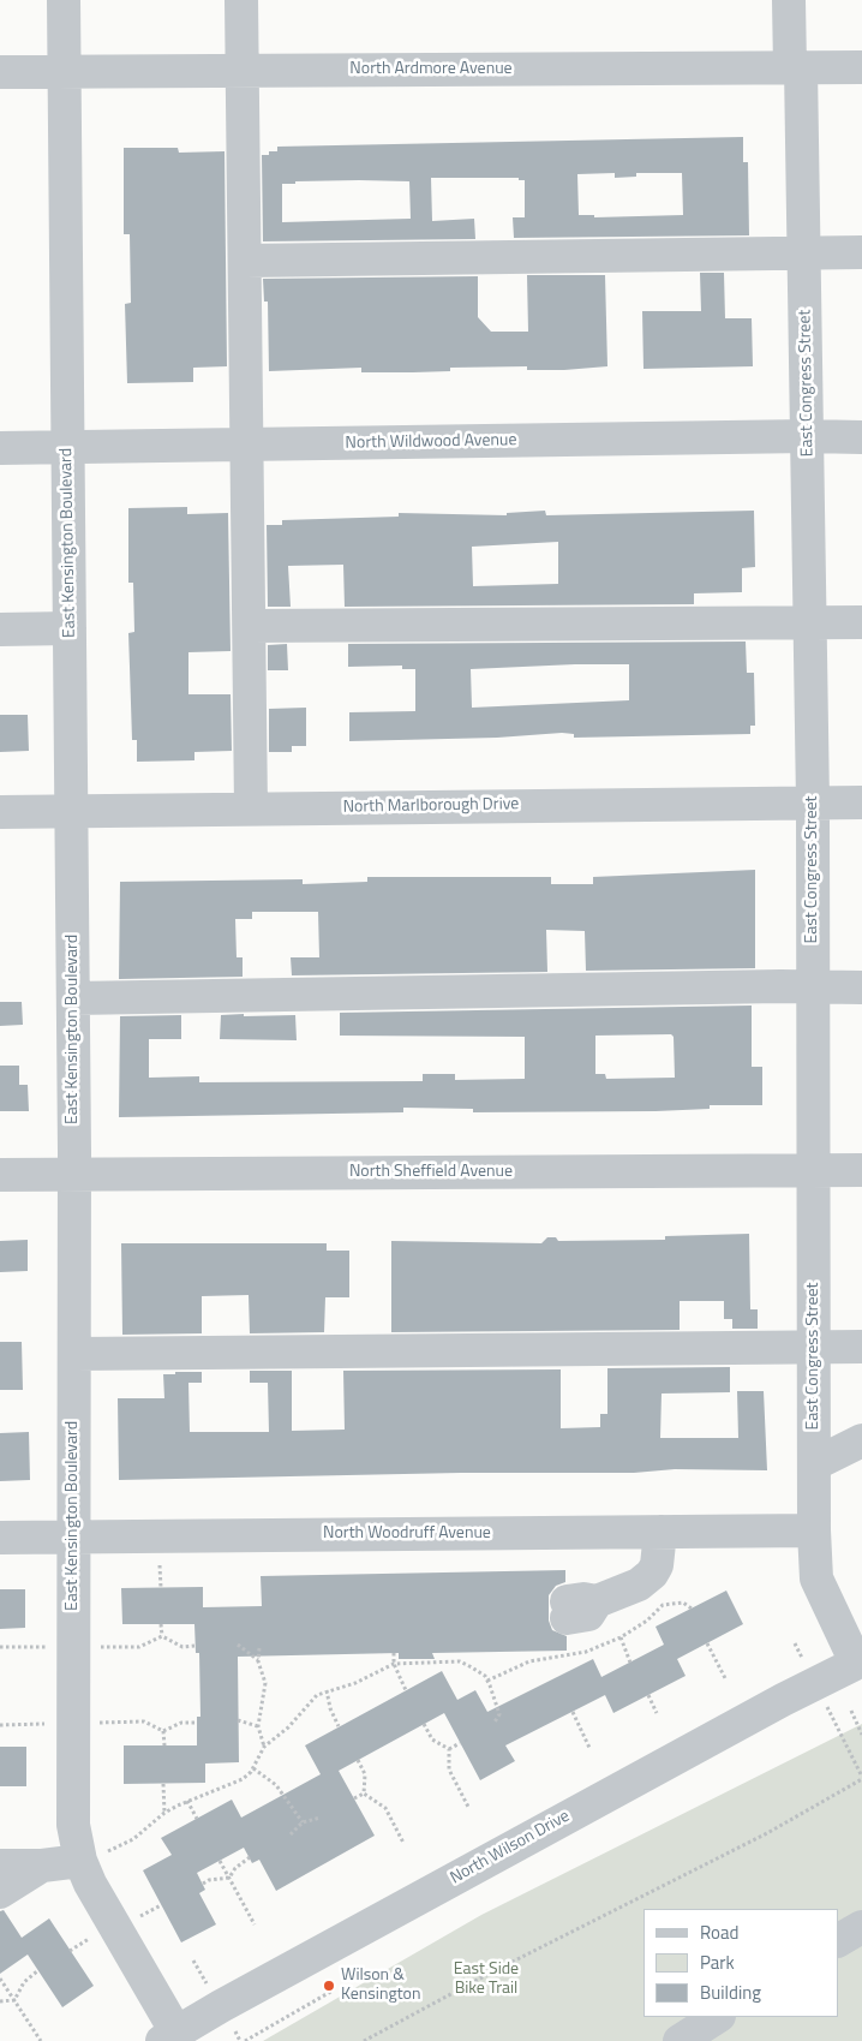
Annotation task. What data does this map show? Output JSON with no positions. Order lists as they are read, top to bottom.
{
  "streets": {
    "street": [
      "North Ardmore Avenue",
      "East Congress Street",
      "North Wildwood Avenue",
      "East Kensington Boulevard",
      "North Marlborough Drive",
      "North Sheffield Avenue",
      "North Woodruff Avenue",
      "North Wilson Drive"
    ]
  },
  "crossings": [
    ["North Ardmore Avenue", "East Congress Street"],
    ["North Ardmore Avenue", "East Kensington Boulevard"],
    ["East Congress Street", "North Wildwood Avenue"],
    ["East Congress Street", "North Marlborough Drive"],
    ["East Congress Street", "North Sheffield Avenue"],
    ["East Congress Street", "North Woodruff Avenue"],
    ["East Congress Street", "North Wilson Drive"],
    ["North Wildwood Avenue", "East Kensington Boulevard"],
    ["East Kensington Boulevard", "North Marlborough Drive"],
    ["East Kensington Boulevard", "North Sheffield Avenue"],
    ["East Kensington Boulevard", "North Woodruff Avenue"],
    ["East Kensington Boulevard", "North Wilson Drive"]
  ],
  "parks": ["East Side Bike Trail"],
  "places": ["Wilson & Kensington"],
  "legend": ["Road", "Park", "Building"]
}
